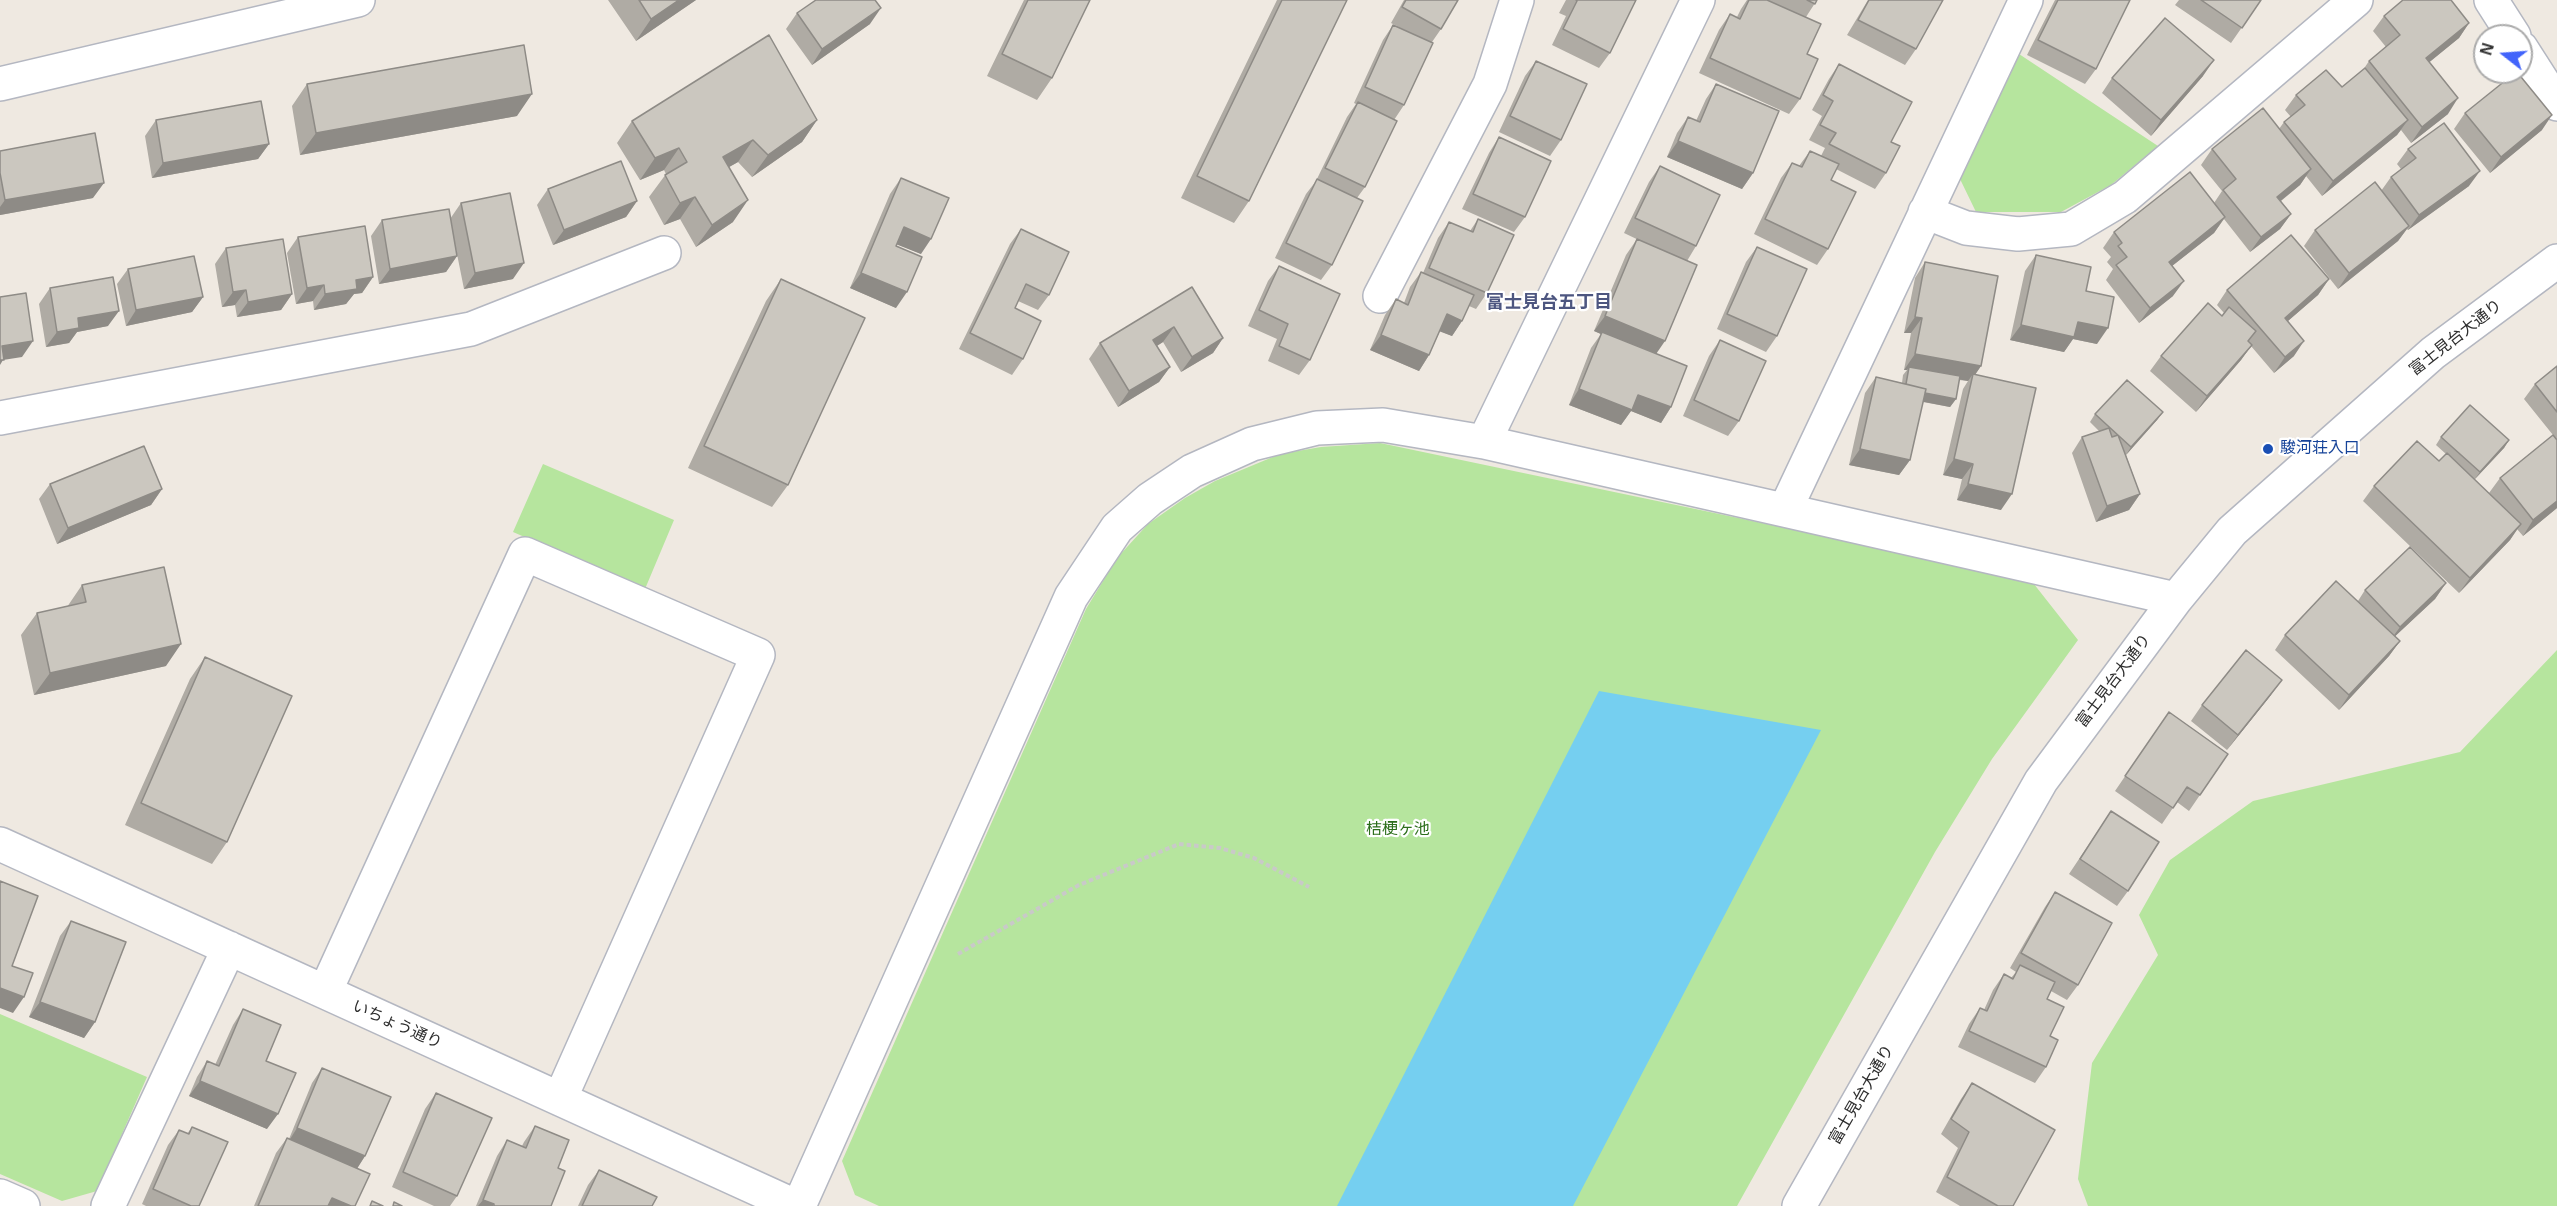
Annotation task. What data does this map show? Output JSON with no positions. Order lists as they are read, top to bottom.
{
  "streets": {
    "street": ["富士見台大通り", "いちょう通り"]
  },
  "districts": ["富士見台五丁目"],
  "parks": ["桔梗ヶ池"],
  "places": ["駿河荘入口"],
  "north": "left"
}
